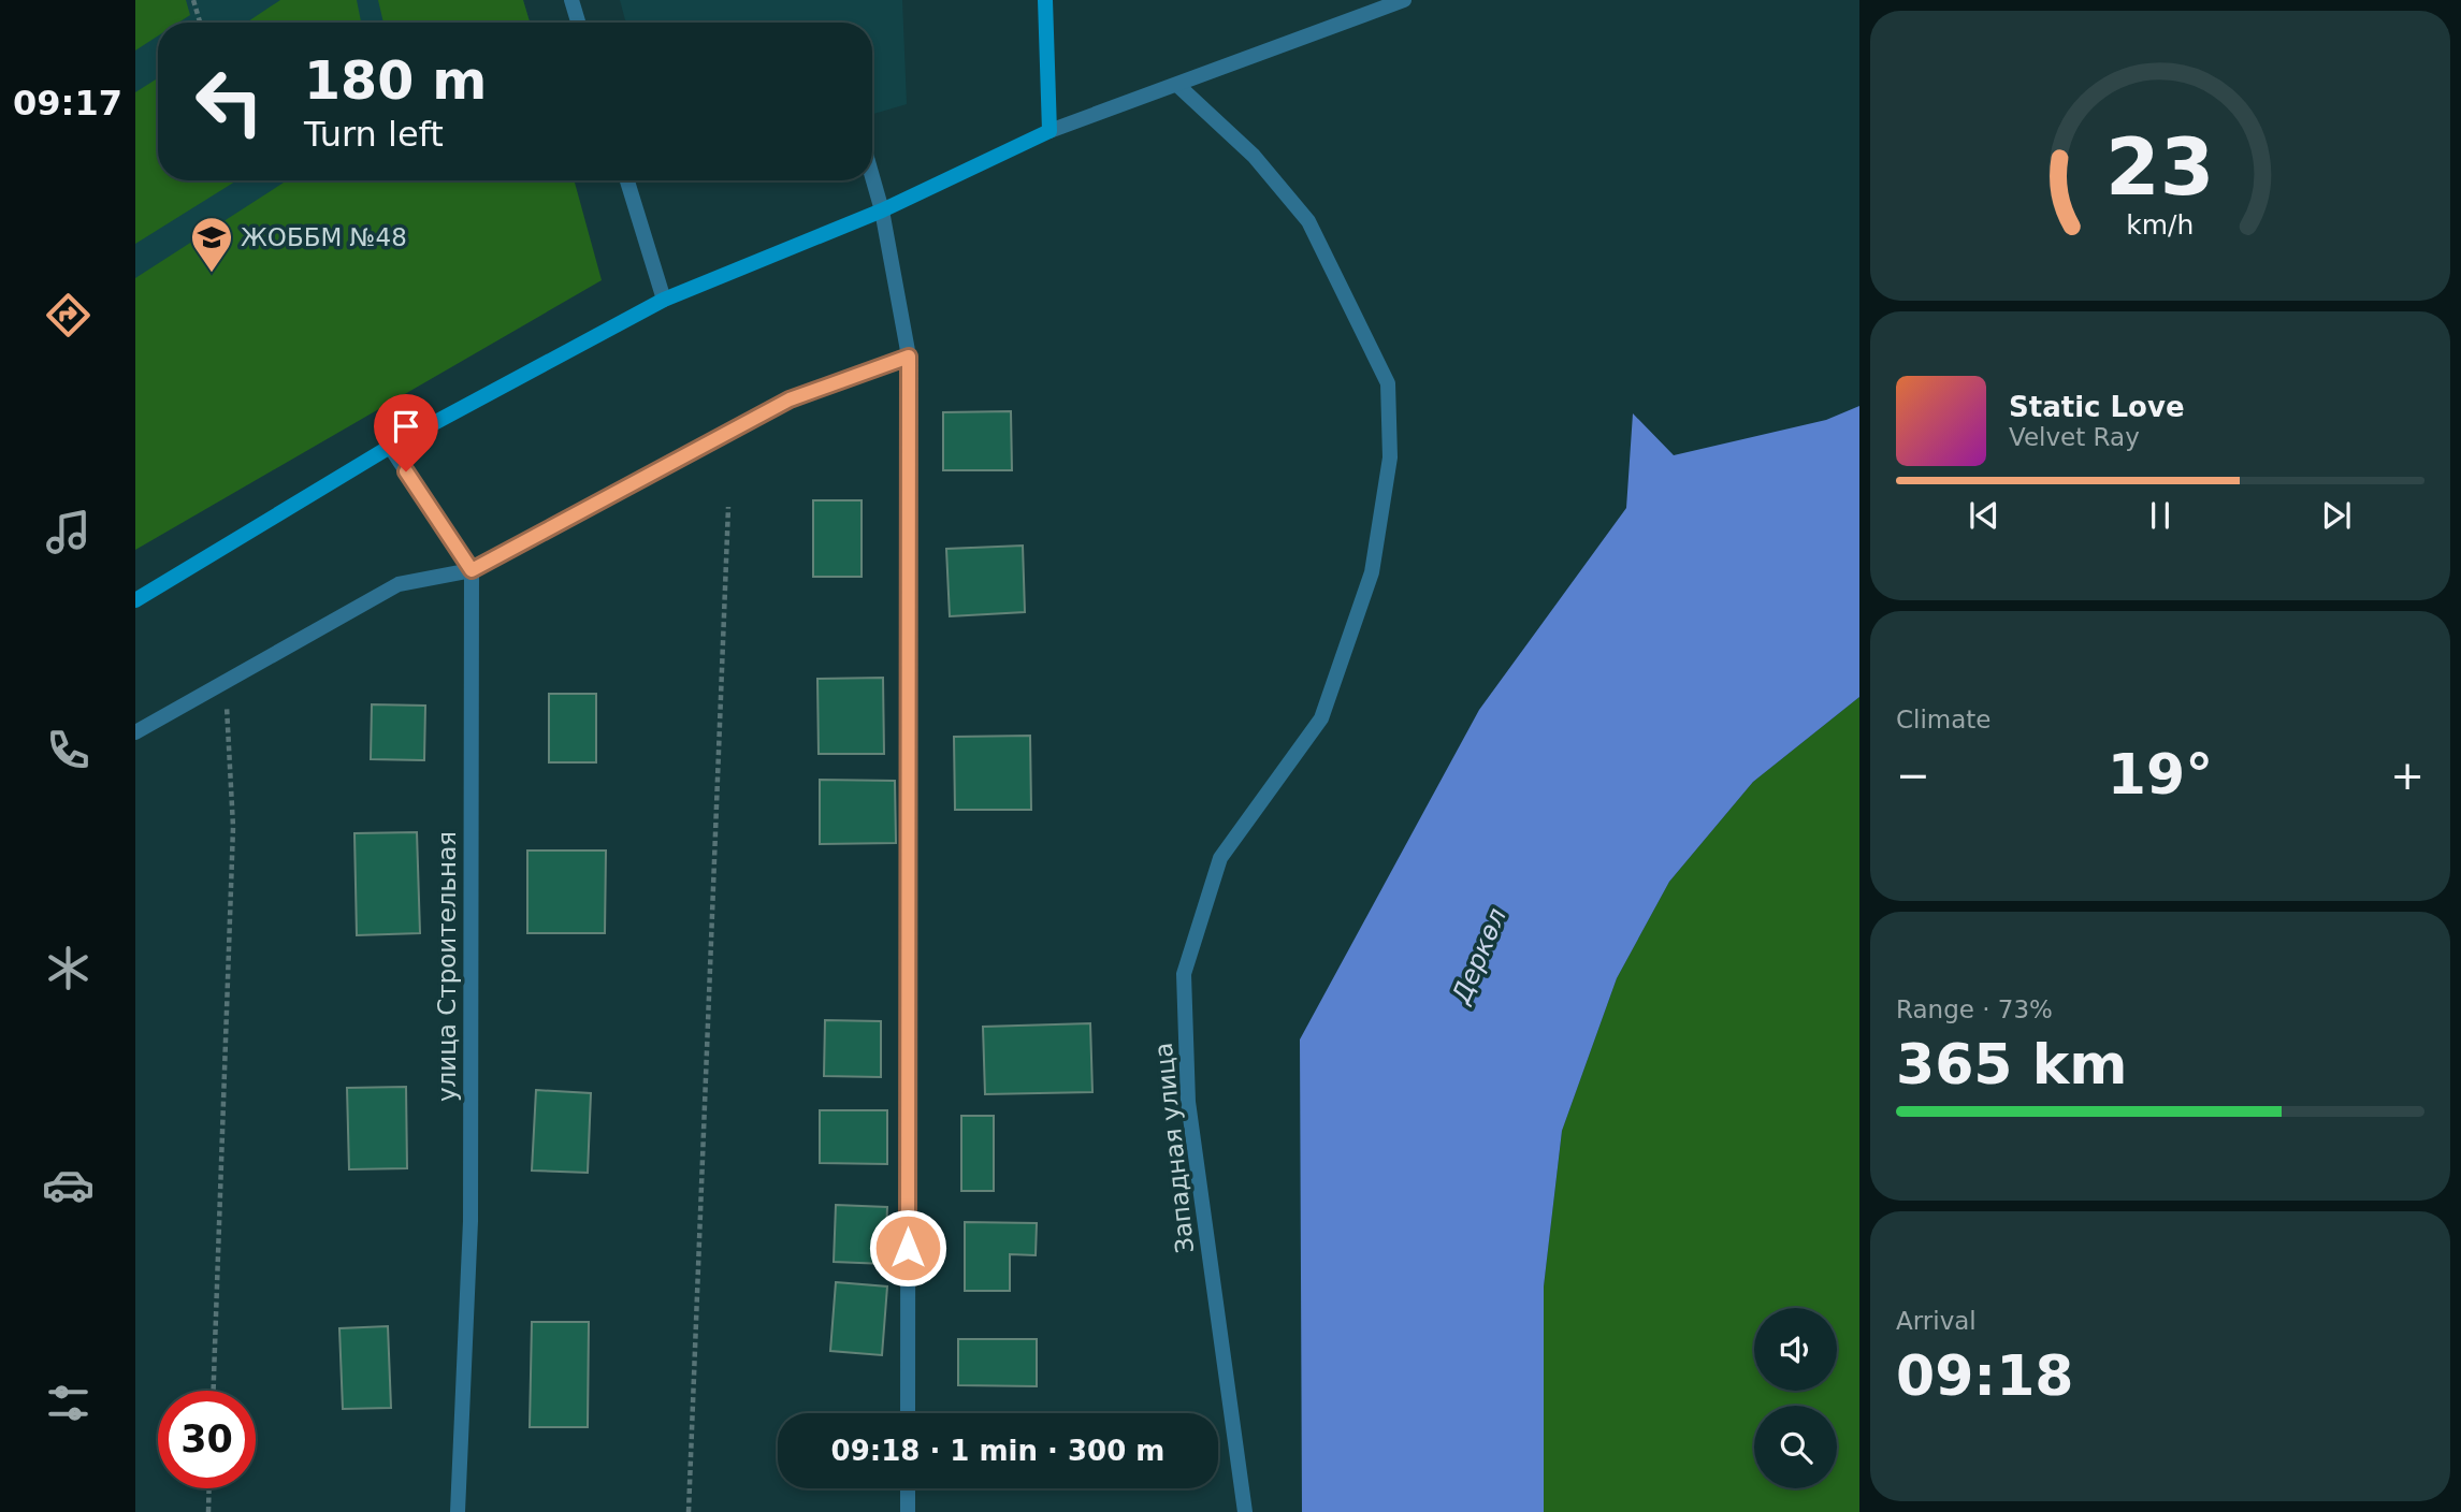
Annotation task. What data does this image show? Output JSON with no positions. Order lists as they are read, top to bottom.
{
  "streets": {
    "street": ["улица Строительная", "Западная улица"]
  },
  "water": ["Деркөл"],
  "places": {
    "school or university": ["ЖОББМ №48"]
  },
  "page": {
    "tabs": "09:17",
    "turn": ["180 m", "Turn left"],
    "song": ["Static Love", "Velvet Ray"],
    "tile": [
      "Climate",
      ["Range · 73%", "365 km"],
      ["Arrival", "09:18"]
    ],
    "heat": ["−", "19°", "+"],
    "limit": "30",
    "trip": "09:18 · 1 min · 300 m",
    "gauge": ["23", "km/h"]
  }
}
